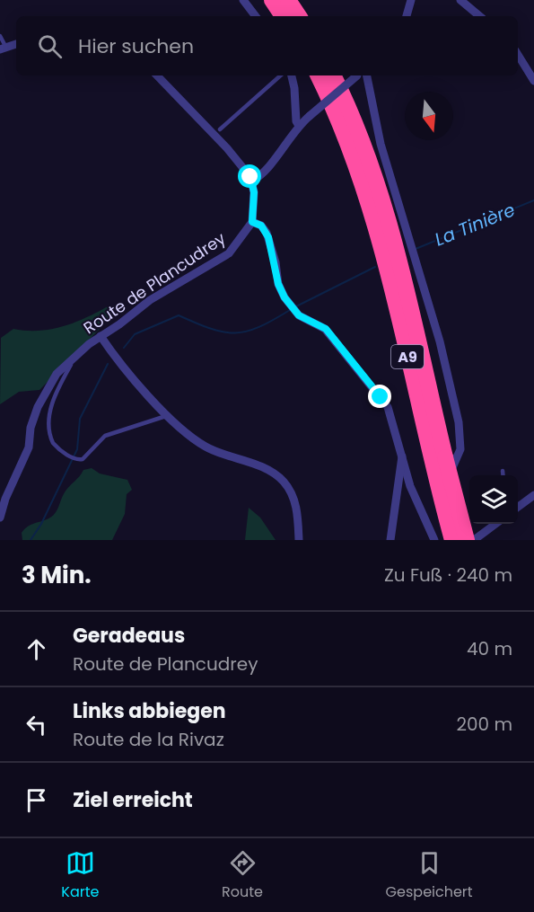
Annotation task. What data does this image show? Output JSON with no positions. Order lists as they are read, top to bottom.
{
  "streets": {
    "highway": ["A9"],
    "street": ["Route de Plancudrey"]
  },
  "water": ["La Tinière"],
  "north": "bottom",
  "page": {
    "search": "Hier suchen",
    "heading": ["3 Min.", "Zu Fuß · 240 m"],
    "list": [
      ["Geradeaus", "Route de Plancudrey", "40 m"],
      ["Links abbiegen", "Route de la Rivaz", "200 m"],
      "Ziel erreicht"
    ],
    "nav": ["Karte", "Route", "Gespeichert"]
  }
}
